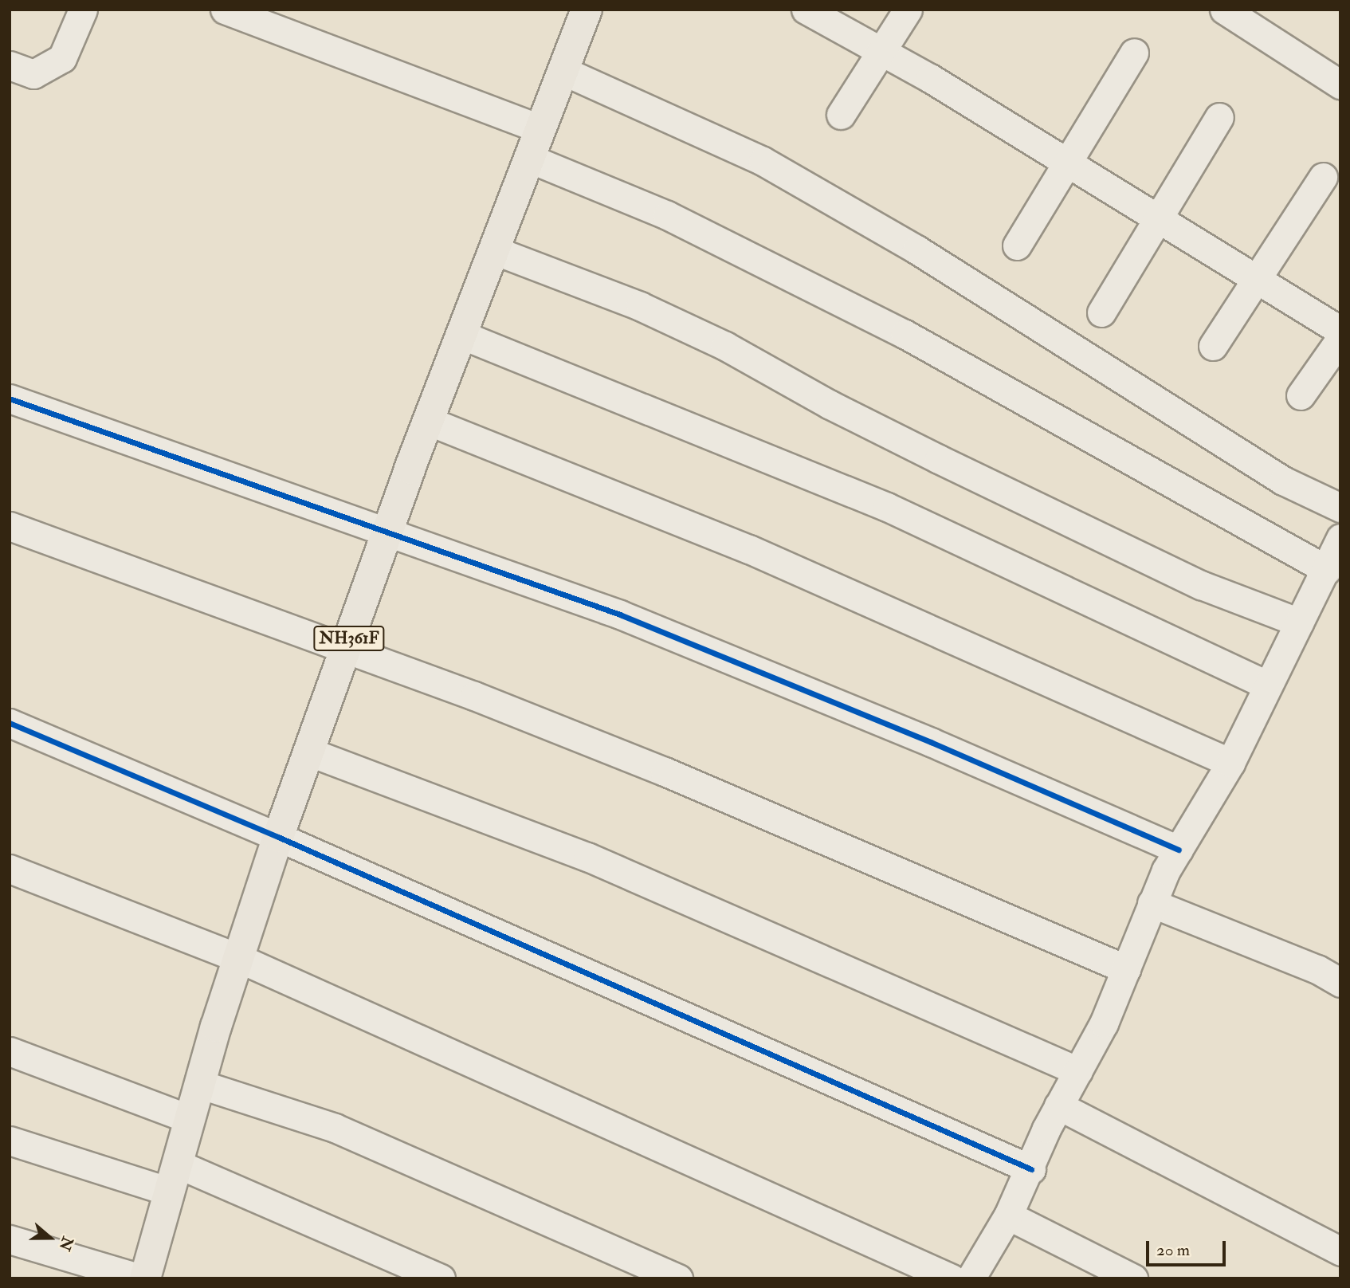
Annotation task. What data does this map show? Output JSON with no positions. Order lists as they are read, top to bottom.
{
  "streets": {
    "highway": ["NH361F"]
  },
  "scale_bar": "20 m",
  "north": "right"
}
